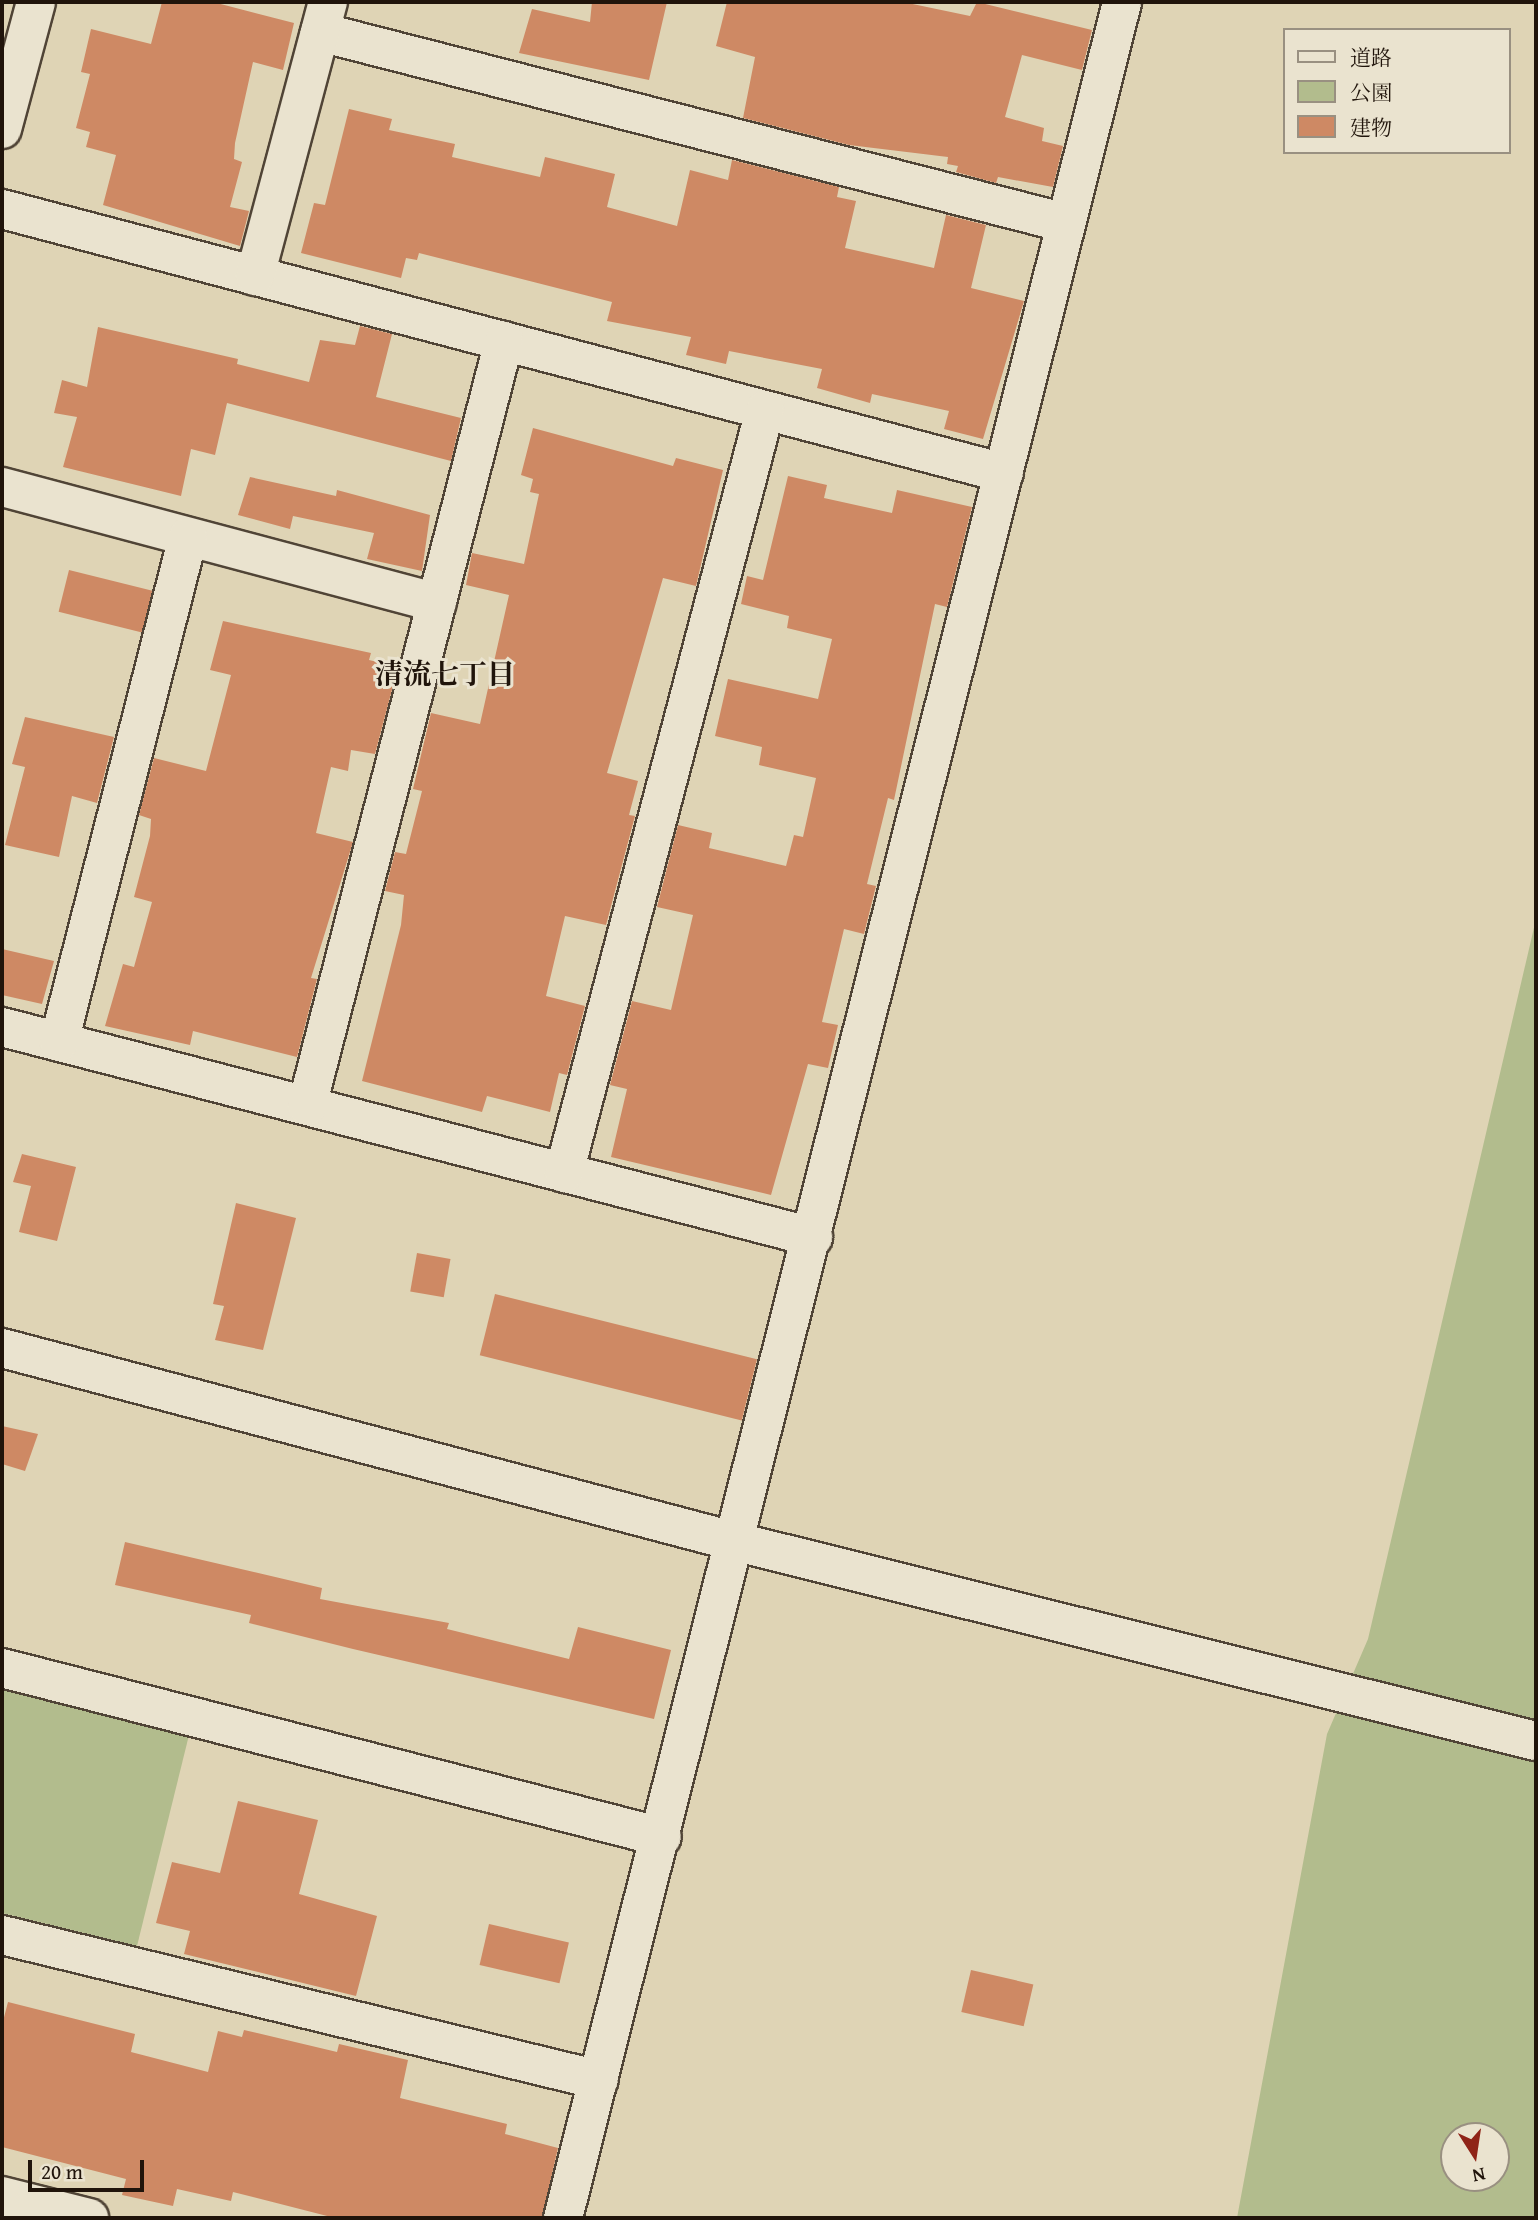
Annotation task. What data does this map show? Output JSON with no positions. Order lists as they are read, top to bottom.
{
  "districts": ["清流七丁目"],
  "legend": ["道路", "公園", "建物"],
  "scale_bar": "20 m",
  "north": "bottom"
}
